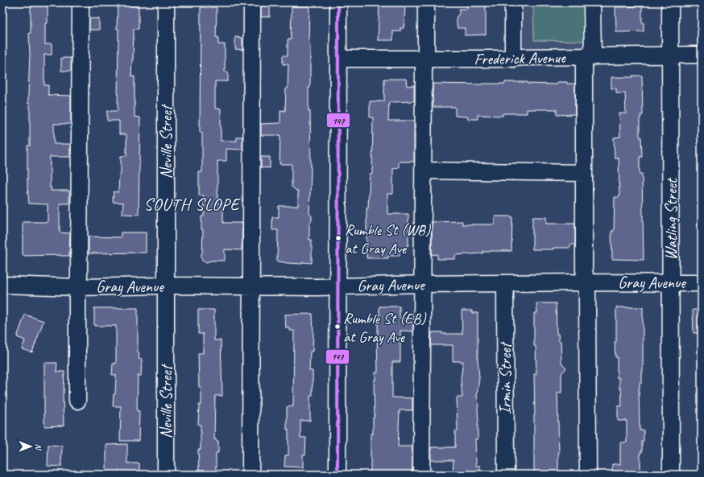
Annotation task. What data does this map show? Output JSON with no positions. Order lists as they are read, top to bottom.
{
  "streets": {
    "street": [
      "Frederick Avenue",
      "Neville Street",
      "Watling Street",
      "Gray Avenue",
      "Irmin Street"
    ]
  },
  "crossings": [
    ["Frederick Avenue", "Watling Street"],
    ["Neville Street", "Gray Avenue"],
    ["Watling Street", "Gray Avenue"],
    ["Gray Avenue", "Irmin Street"]
  ],
  "districts": ["SOUTH SLOPE"],
  "places": ["Rumble St (WB) at Gray Ave", "Rumble St (EB) at Gray Ave"],
  "lines": ["transit line 147"],
  "north": "right"
}
